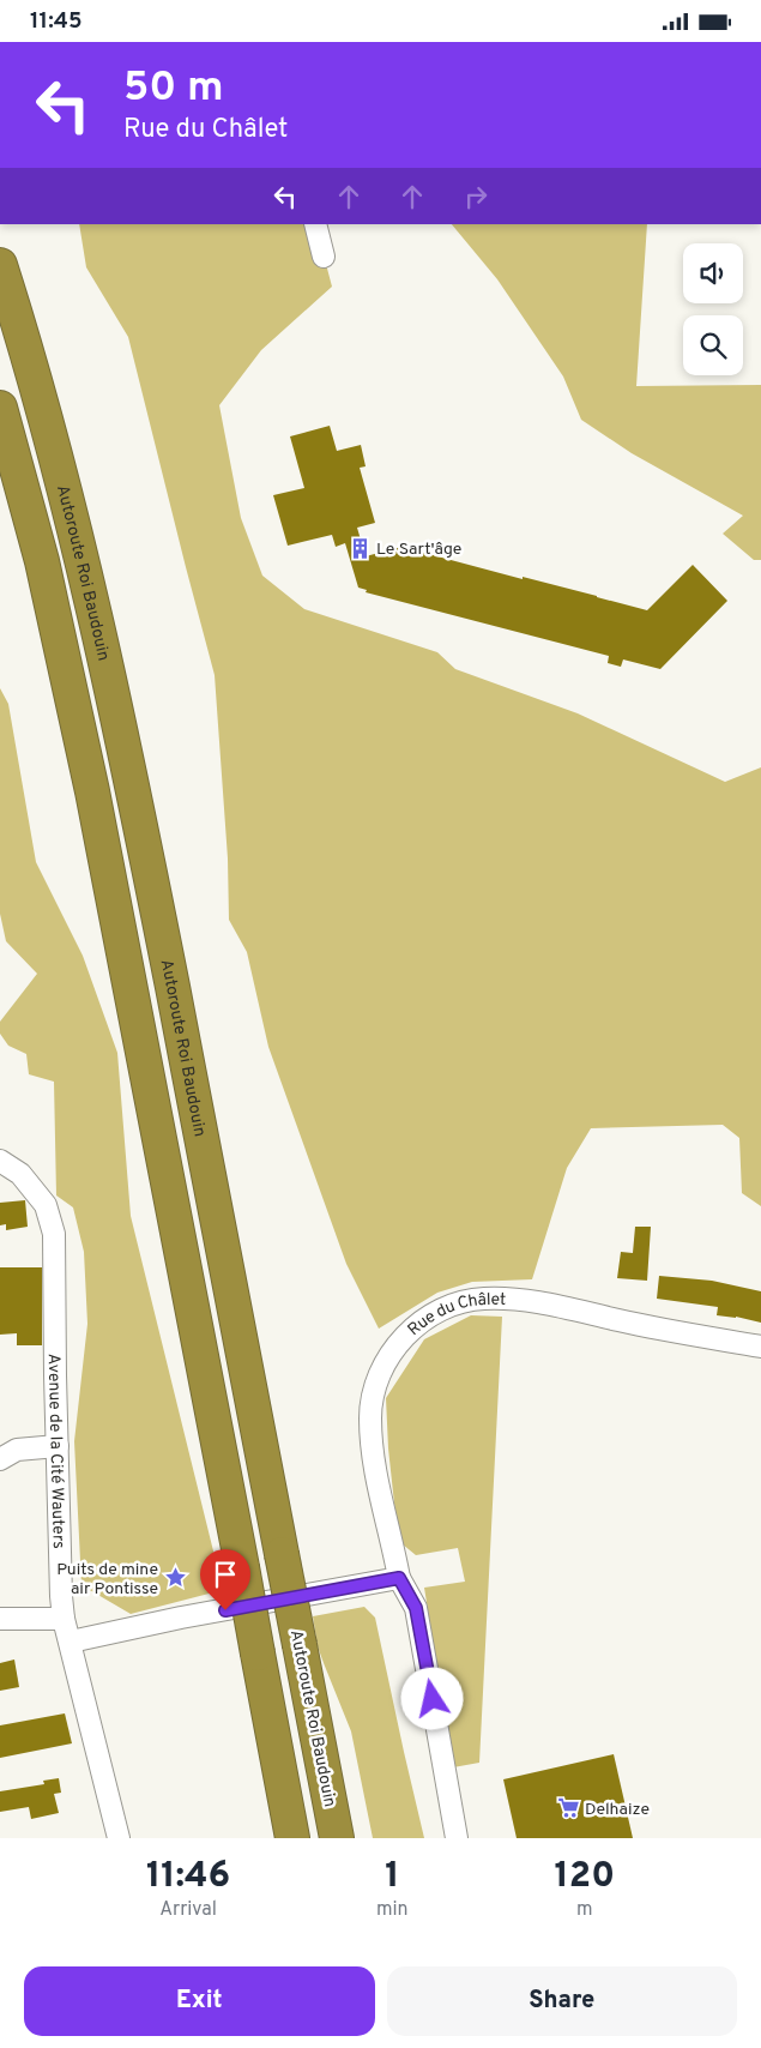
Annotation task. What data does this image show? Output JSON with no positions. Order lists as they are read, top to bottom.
{
  "streets": {
    "highway": ["Autoroute Roi Baudouin"],
    "street": ["Rue du Châlet", "Avenue de la Cité Wauters"]
  },
  "places": {
    "building": ["Le Sart'âge"],
    "place": ["Puits de mine air Pontisse"],
    "supermarket": ["Delhaize"]
  },
  "page": {
    "status": "11:45",
    "turn": ["50 m", "Rue du Châlet"],
    "eta": [
      "11:46",
      "Arrival",
      "1",
      "min",
      "120",
      "m"
    ],
    "buttons": ["Exit", "Share"]
  }
}
